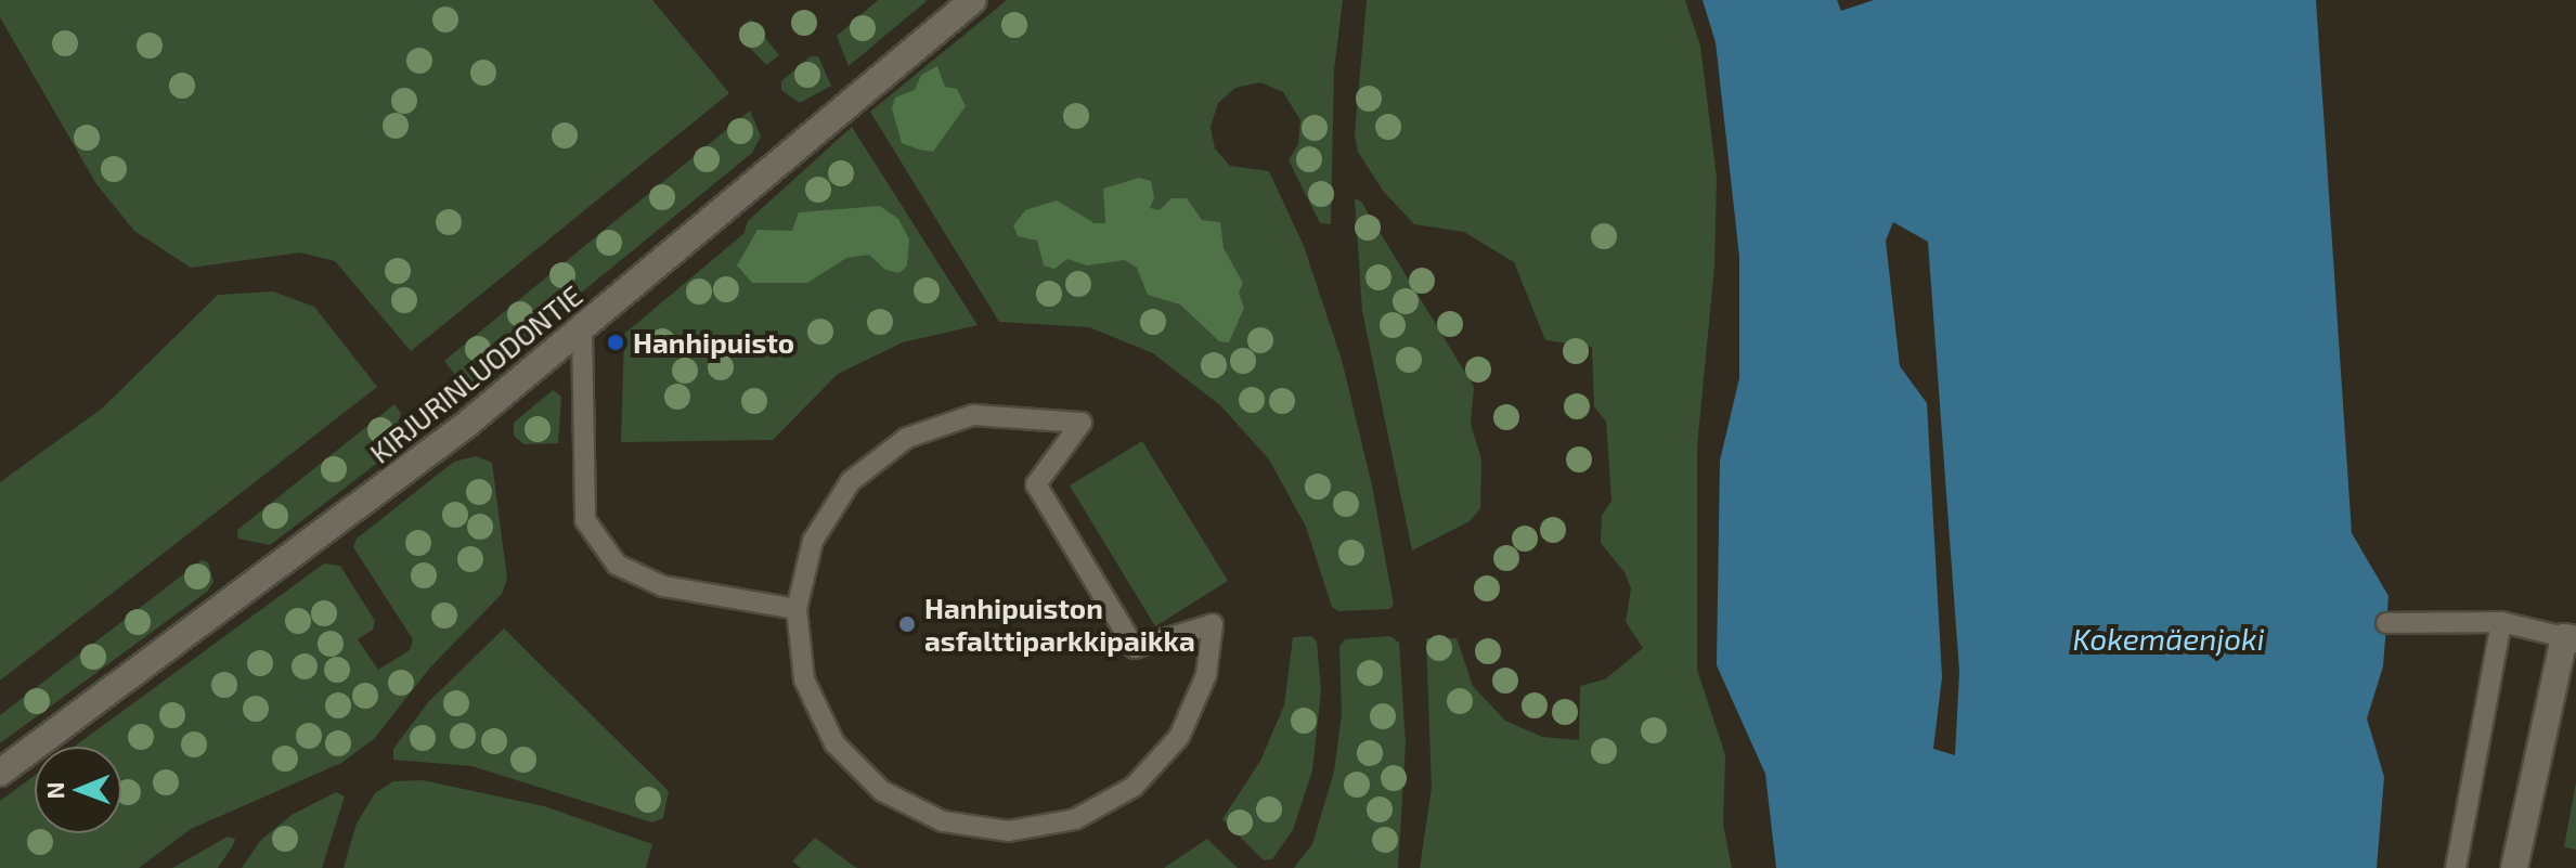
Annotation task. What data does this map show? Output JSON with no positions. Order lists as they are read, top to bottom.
{
  "streets": {
    "street": ["KIRJURINLUODONTIE"]
  },
  "water": ["Kokemäenjoki"],
  "places": ["Hanhipuisto", "Hanhipuiston asfalttiparkkipaikka"],
  "north": "left"
}
